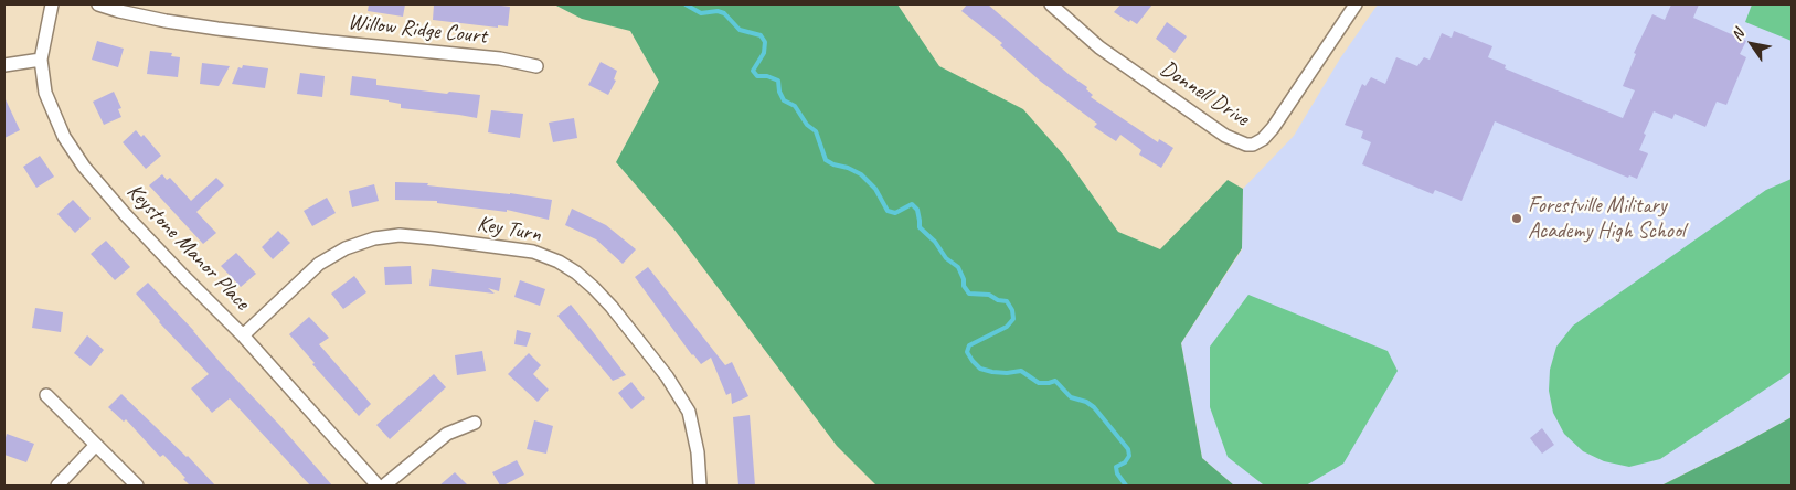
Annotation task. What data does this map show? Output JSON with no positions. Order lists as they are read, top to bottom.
{
  "streets": {
    "street": [
      "Willow Ridge Court",
      "Donnell Drive",
      "Key Turn",
      "Keystone Manor Place"
    ]
  },
  "crossings": [
    ["Key Turn", "Keystone Manor Place"]
  ],
  "places": ["Forestville Military Academy High School"],
  "north": "top left"
}
